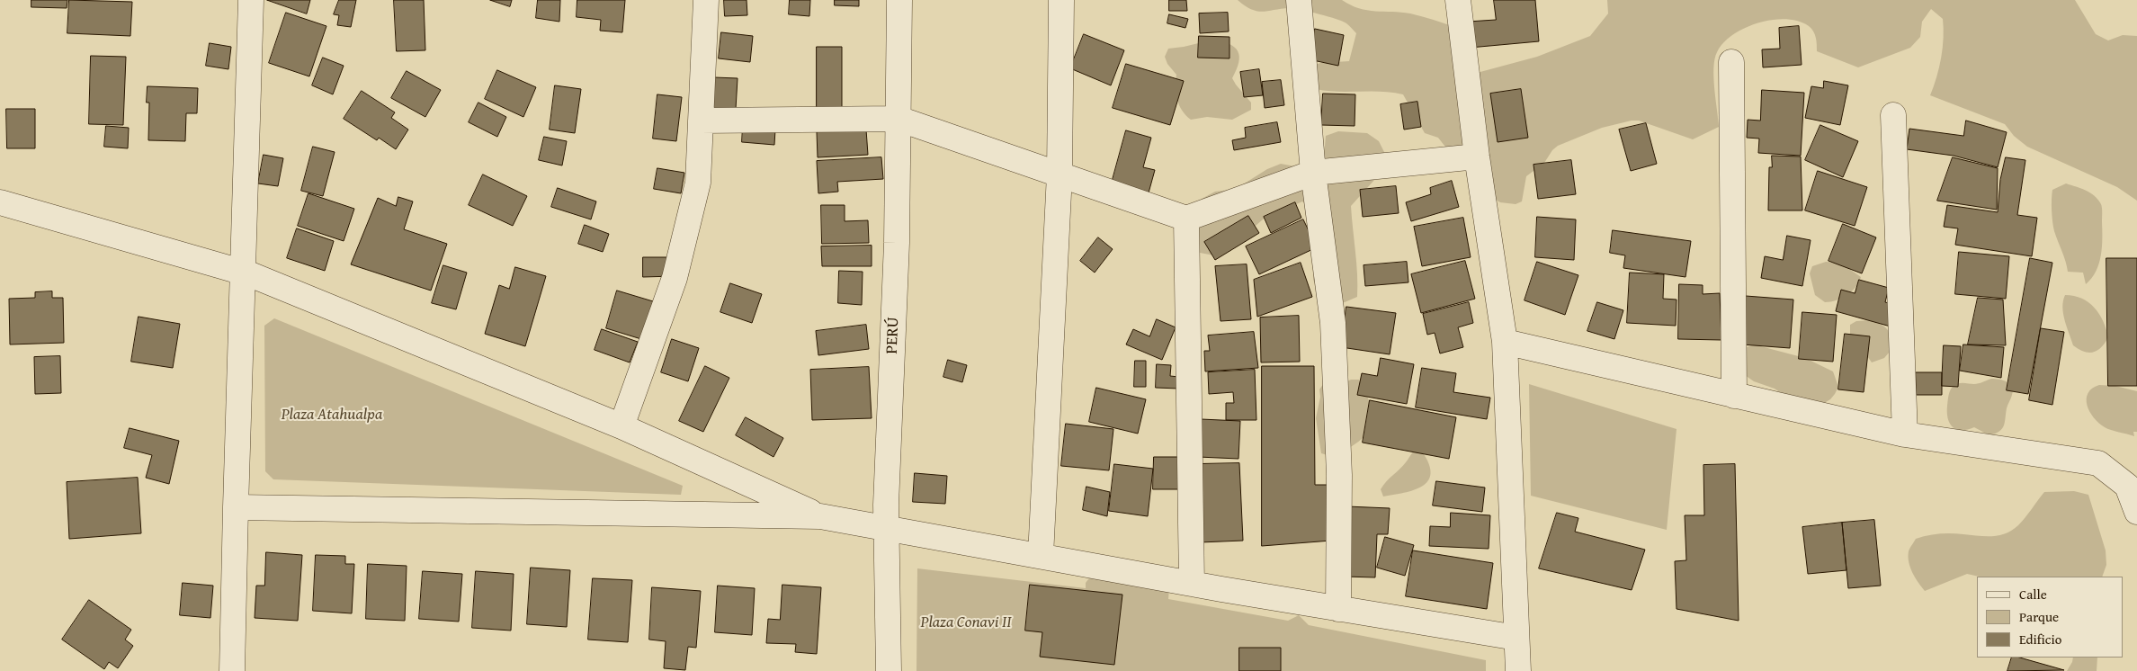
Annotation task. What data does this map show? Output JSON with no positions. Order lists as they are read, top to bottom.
{
  "streets": {
    "street": ["PERÚ"]
  },
  "parks": ["Plaza Atahualpa", "Plaza Conavi II"],
  "legend": ["Calle", "Parque", "Edificio"]
}
